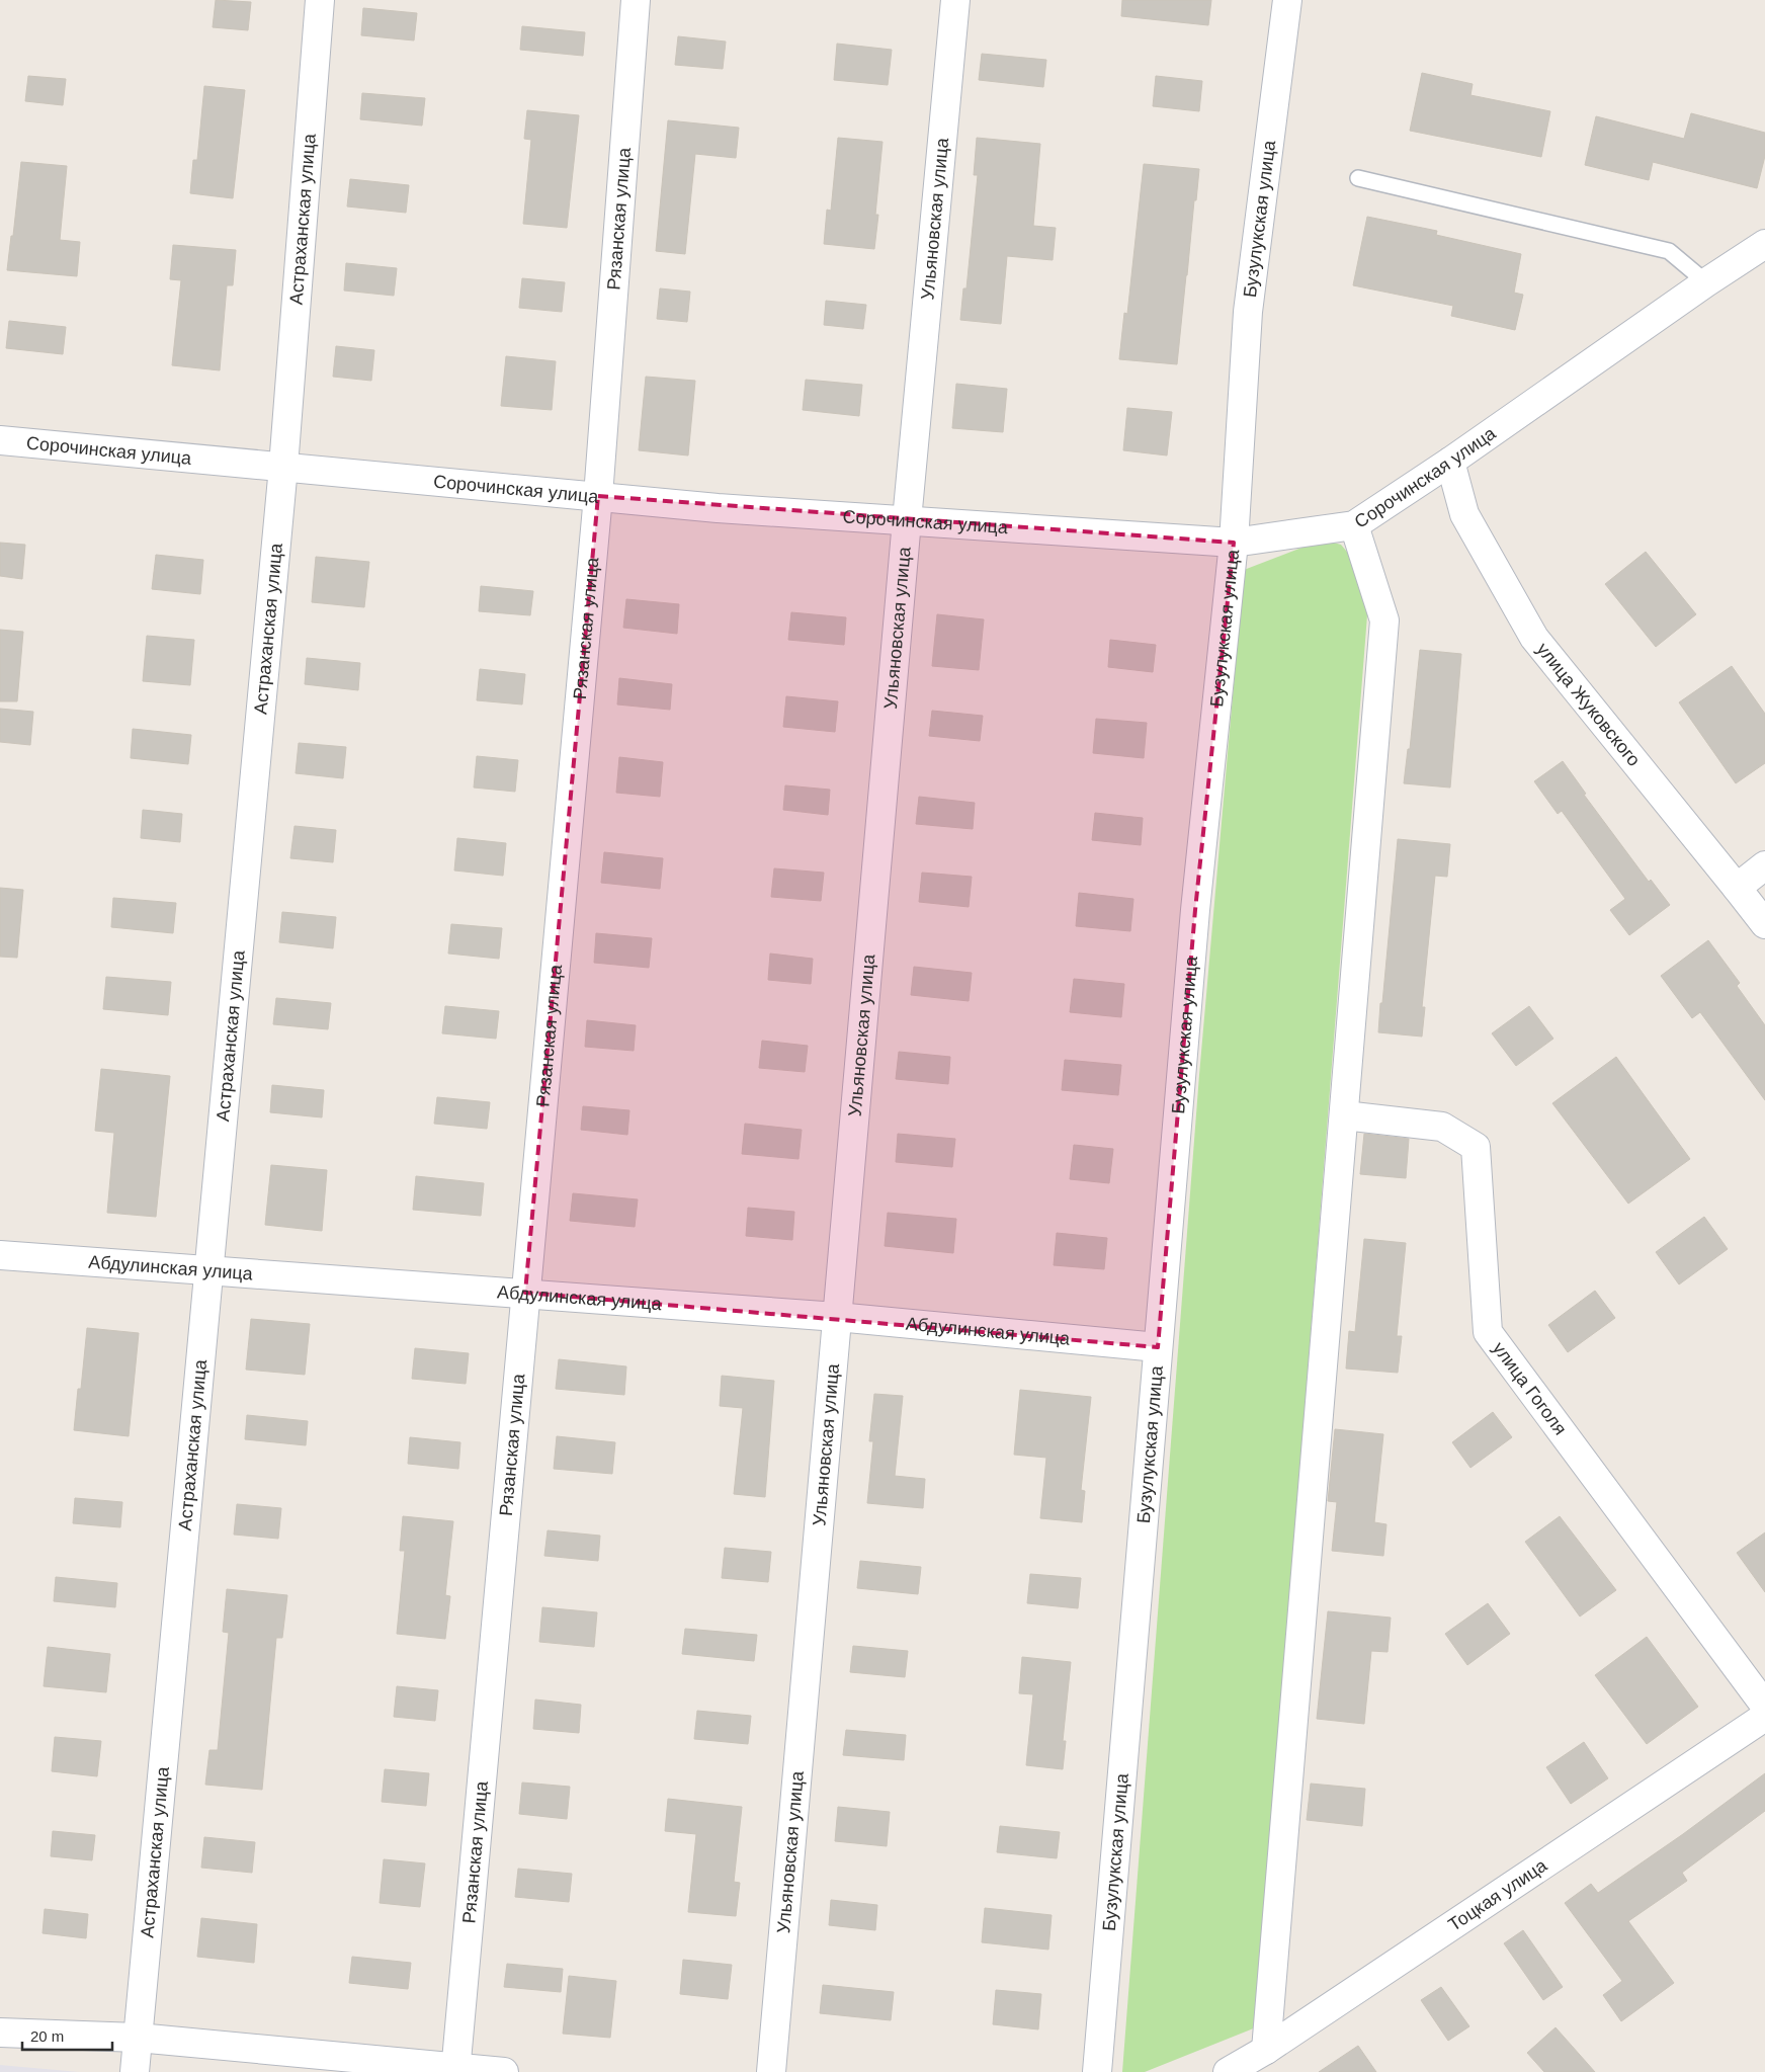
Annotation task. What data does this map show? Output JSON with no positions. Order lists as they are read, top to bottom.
{
  "streets": {
    "street": [
      "Бузулукская улица",
      "Астраханская улица",
      "Рязанская улица",
      "Ульяновская улица",
      "Сорочинская улица",
      "улица Жуковского",
      "Абдулинская улица",
      "улица Гоголя",
      "Тоцкая улица"
    ]
  },
  "crossings": [
    ["Бузулукская улица", "Сорочинская улица"],
    ["Бузулукская улица", "Абдулинская улица"],
    ["Астраханская улица", "Сорочинская улица"],
    ["Астраханская улица", "Абдулинская улица"],
    ["Рязанская улица", "Сорочинская улица"],
    ["Рязанская улица", "Абдулинская улица"],
    ["Ульяновская улица", "Сорочинская улица"],
    ["Ульяновская улица", "Абдулинская улица"],
    ["Сорочинская улица", "улица Жуковского"]
  ],
  "scale_bar": "20 m"
}
